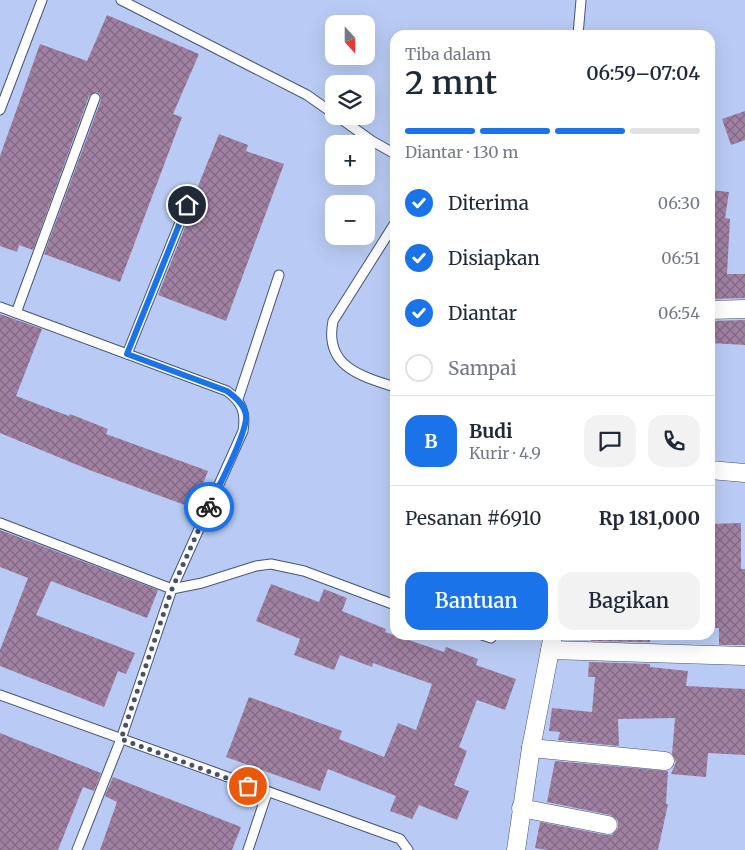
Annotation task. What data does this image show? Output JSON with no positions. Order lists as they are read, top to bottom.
{
  "north": "bottom",
  "page": {
    "map_buttons": ["+", "−"],
    "heading": ["2 mnt", "Tiba dalam", "06:59–07:04"],
    "panel": [
      "Budi",
      "Kurir · 4.9",
      "Pesanan #6910",
      "Rp 181,000"
    ],
    "bar": "Diantar · 130 m",
    "list": [
      ["Diterima", "06:30"],
      ["Disiapkan", "06:51"],
      ["Diantar", "06:54"],
      "Sampai"
    ],
    "round": "B",
    "buttons": ["Bantuan", "Bagikan"]
  }
}
